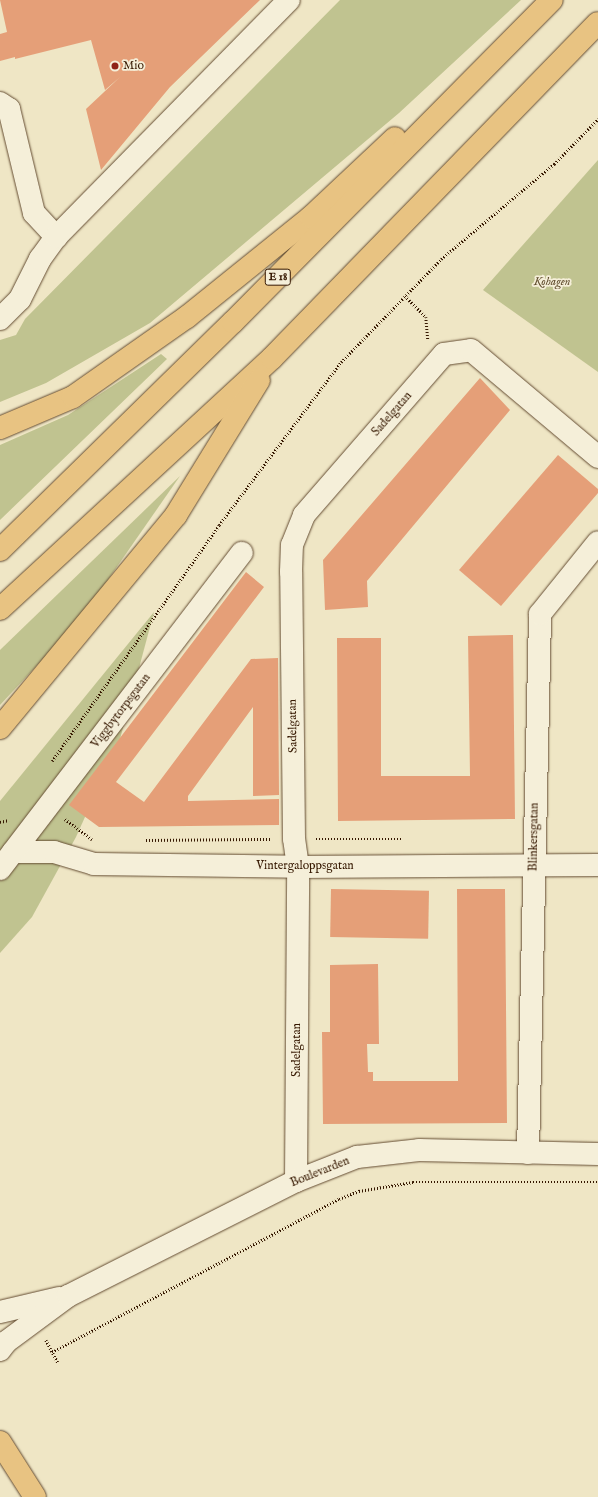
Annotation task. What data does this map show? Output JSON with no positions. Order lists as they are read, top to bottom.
{
  "streets": {
    "main road": ["E 18"],
    "street": [
      "Sadelgatan",
      "Viggbytorpsgatan",
      "Blinkersgatan",
      "Vintergaloppsgatan",
      "Boulevarden"
    ]
  },
  "crossings": [
    ["Sadelgatan", "Vintergaloppsgatan"],
    ["Sadelgatan", "Boulevarden"],
    ["Viggbytorpsgatan", "Vintergaloppsgatan"],
    ["Blinkersgatan", "Vintergaloppsgatan"],
    ["Blinkersgatan", "Boulevarden"]
  ],
  "parks": ["Kohagen"],
  "places": ["Mio"]
}
